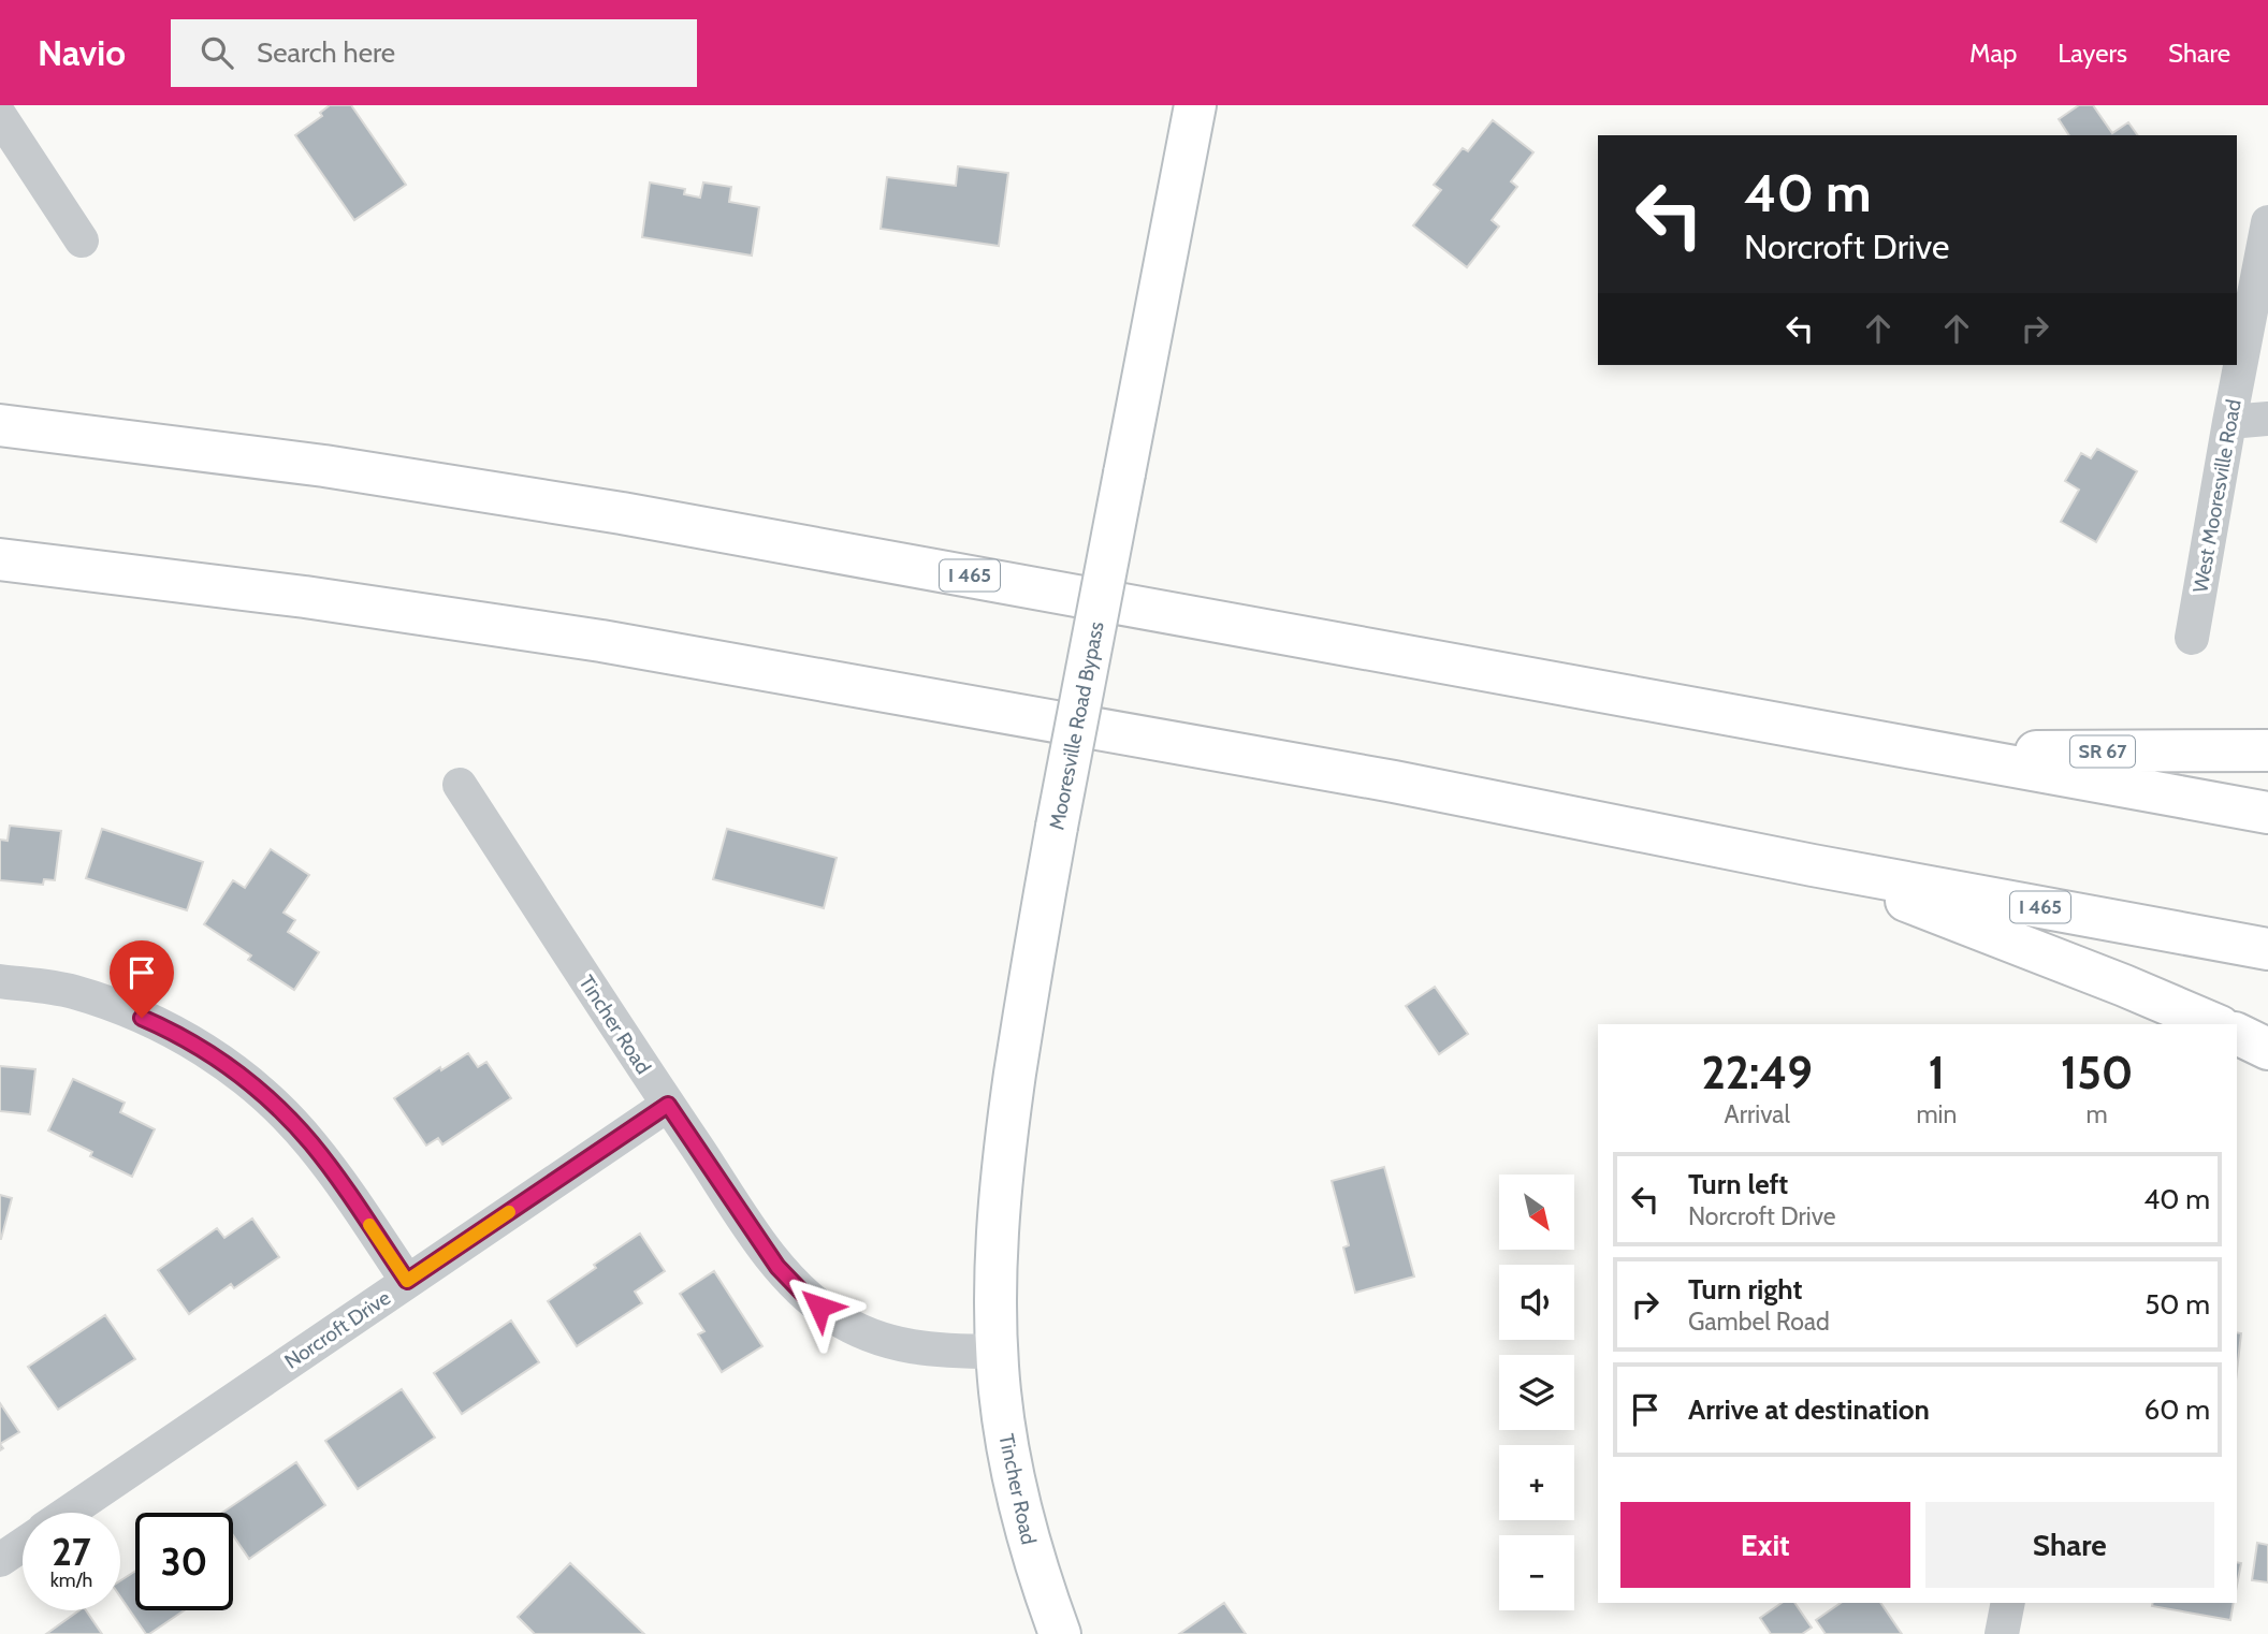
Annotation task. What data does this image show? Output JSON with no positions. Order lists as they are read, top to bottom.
{
  "streets": {
    "main road": [
      "I 465",
      "Mooresville Road Bypass",
      "SR 67",
      "Tincher Road"
    ],
    "street": ["West Mooresville Road", "Norcroft Drive"]
  },
  "crossings": [
    ["I 465", "SR 67"],
    ["Mooresville Road Bypass", "Tincher Road"],
    ["Tincher Road", "Norcroft Drive"]
  ],
  "north": "bottom right",
  "page": {
    "header": "Navio",
    "search": "Search here",
    "nav": ["Map", "Layers", "Share"],
    "turn": ["40 m", "Norcroft Drive"],
    "eta": [
      "22:49",
      "Arrival",
      "1",
      "min",
      "150",
      "m"
    ],
    "list": [
      {
        "name": "Turn left",
        "note": "Norcroft Drive",
        "value": "40 m"
      },
      {
        "name": "Turn right",
        "note": "Gambel Road",
        "value": "50 m"
      },
      {
        "name": "Arrive at destination",
        "value": "60 m"
      }
    ],
    "map_buttons": ["+", "−"],
    "buttons": ["Exit", "Share"],
    "speed": "27 km/h",
    "limit": "30"
  }
}
